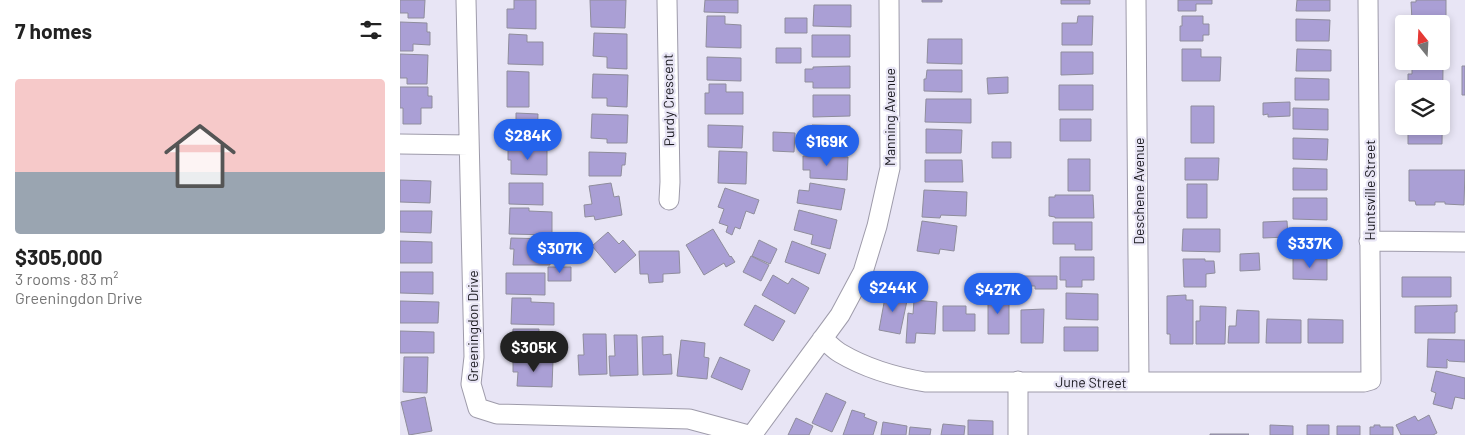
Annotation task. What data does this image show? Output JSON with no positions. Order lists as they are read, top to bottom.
{
  "streets": {
    "street": [
      "Purdy Crescent",
      "Manning Avenue",
      "Huntsville Street",
      "Deschene Avenue",
      "Greeningdon Drive",
      "June Street"
    ]
  },
  "crossings": [
    ["Manning Avenue", "Greeningdon Drive"],
    ["Manning Avenue", "June Street"],
    ["Huntsville Street", "June Street"],
    ["Deschene Avenue", "June Street"]
  ],
  "north": "top",
  "page": {
    "heading": "7 homes",
    "list": [
      {
        "name": "$305,000",
        "note": "3 rooms · 83 m² · Greeningdon Drive"
      }
    ],
    "price": [
      "$284K",
      "$169K",
      "$337K",
      "$307K",
      "$244K",
      "$427K",
      "$305K"
    ]
  }
}
